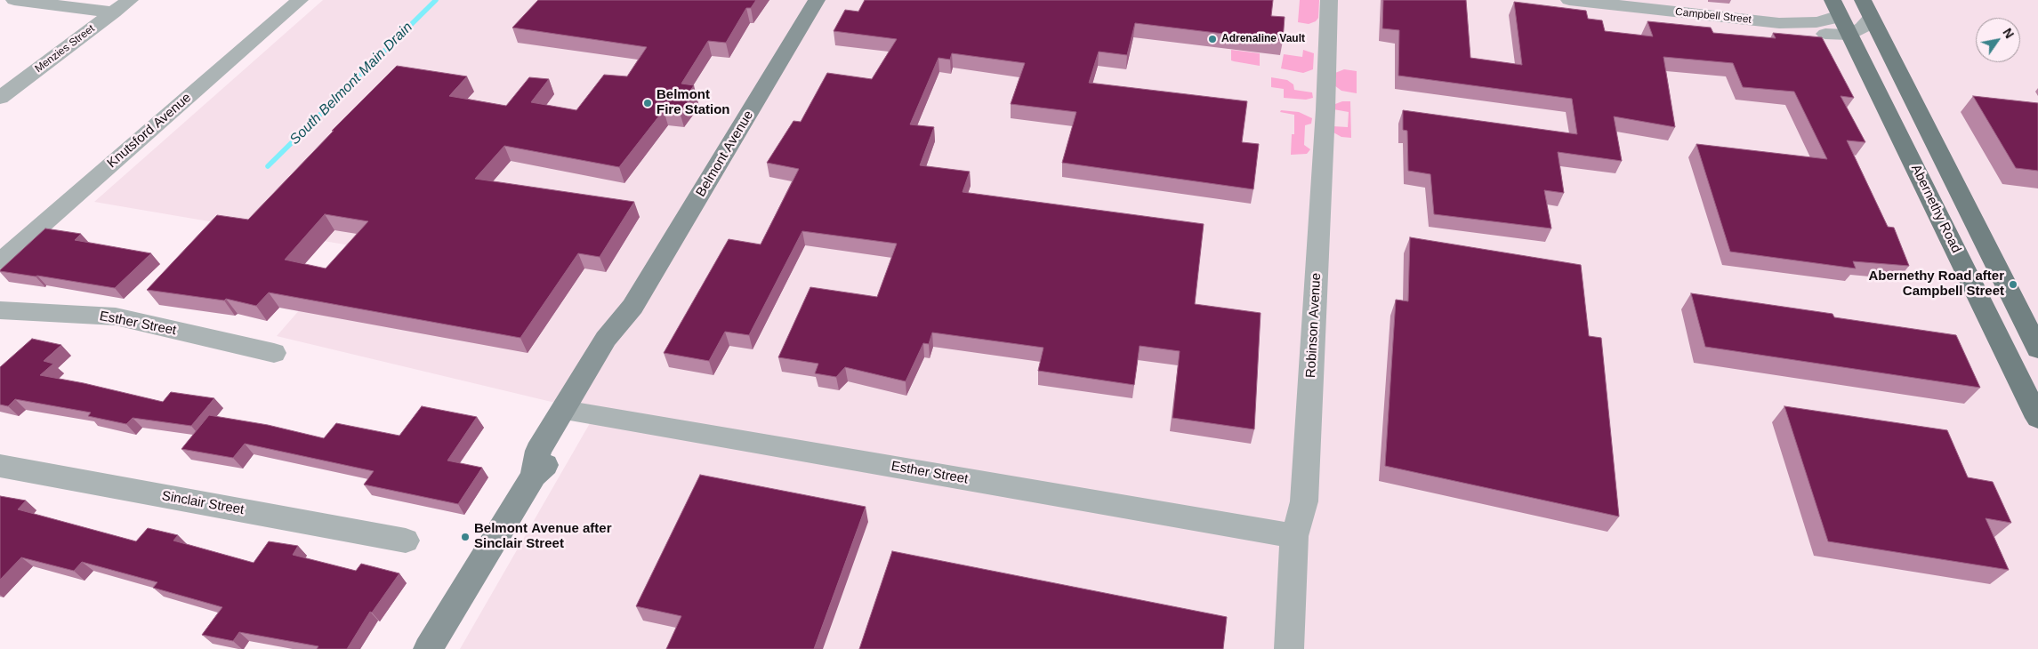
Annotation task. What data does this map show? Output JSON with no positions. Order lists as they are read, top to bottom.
{
  "streets": {
    "main road": ["Belmont Avenue", "Abernethy Road"],
    "street": [
      "Campbell Street",
      "Menzies Street",
      "Knutsford Avenue",
      "Esther Street",
      "Robinson Avenue",
      "Sinclair Street"
    ]
  },
  "crossings": [
    ["Campbell Street", "Abernethy Road"],
    ["Belmont Avenue", "Esther Street"],
    ["Esther Street", "Robinson Avenue"]
  ],
  "water": ["South Belmont Main Drain"],
  "places": [
    "Adrenaline Vault",
    "Belmont Fire Station",
    "Abernethy Road after Campbell Street",
    "Belmont Avenue after Sinclair Street"
  ],
  "north": "top right"
}
